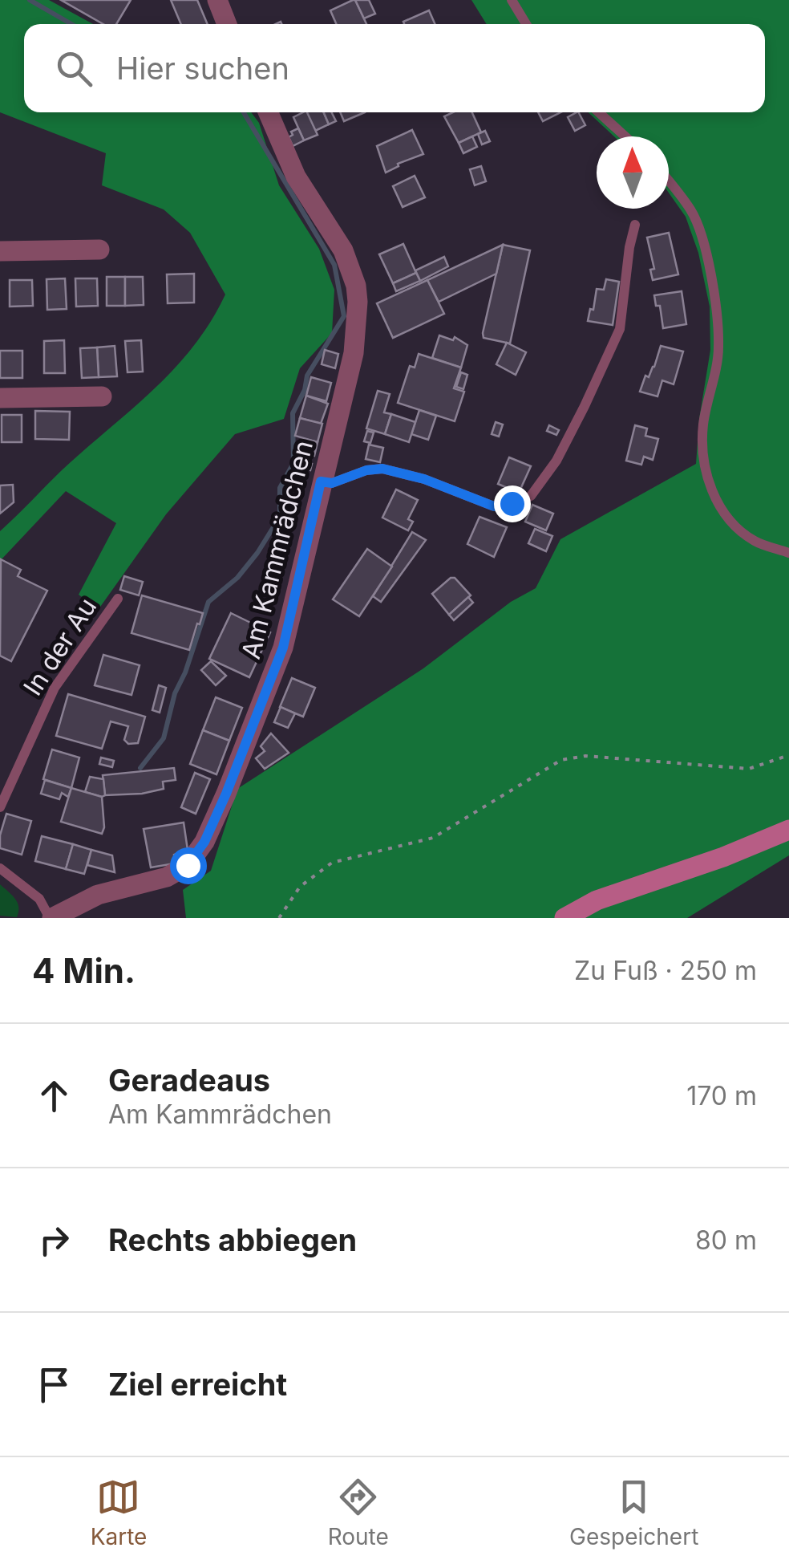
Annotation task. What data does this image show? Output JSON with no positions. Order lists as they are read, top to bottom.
{
  "streets": {
    "street": ["Am Kammrädchen"],
    "lane": ["In der Au"]
  },
  "north": "top",
  "page": {
    "search": "Hier suchen",
    "heading": ["4 Min.", "Zu Fuß · 250 m"],
    "list": [
      ["Geradeaus", "Am Kammrädchen", "170 m"],
      ["Rechts abbiegen", "80 m"],
      "Ziel erreicht"
    ],
    "nav": ["Karte", "Route", "Gespeichert"]
  }
}
